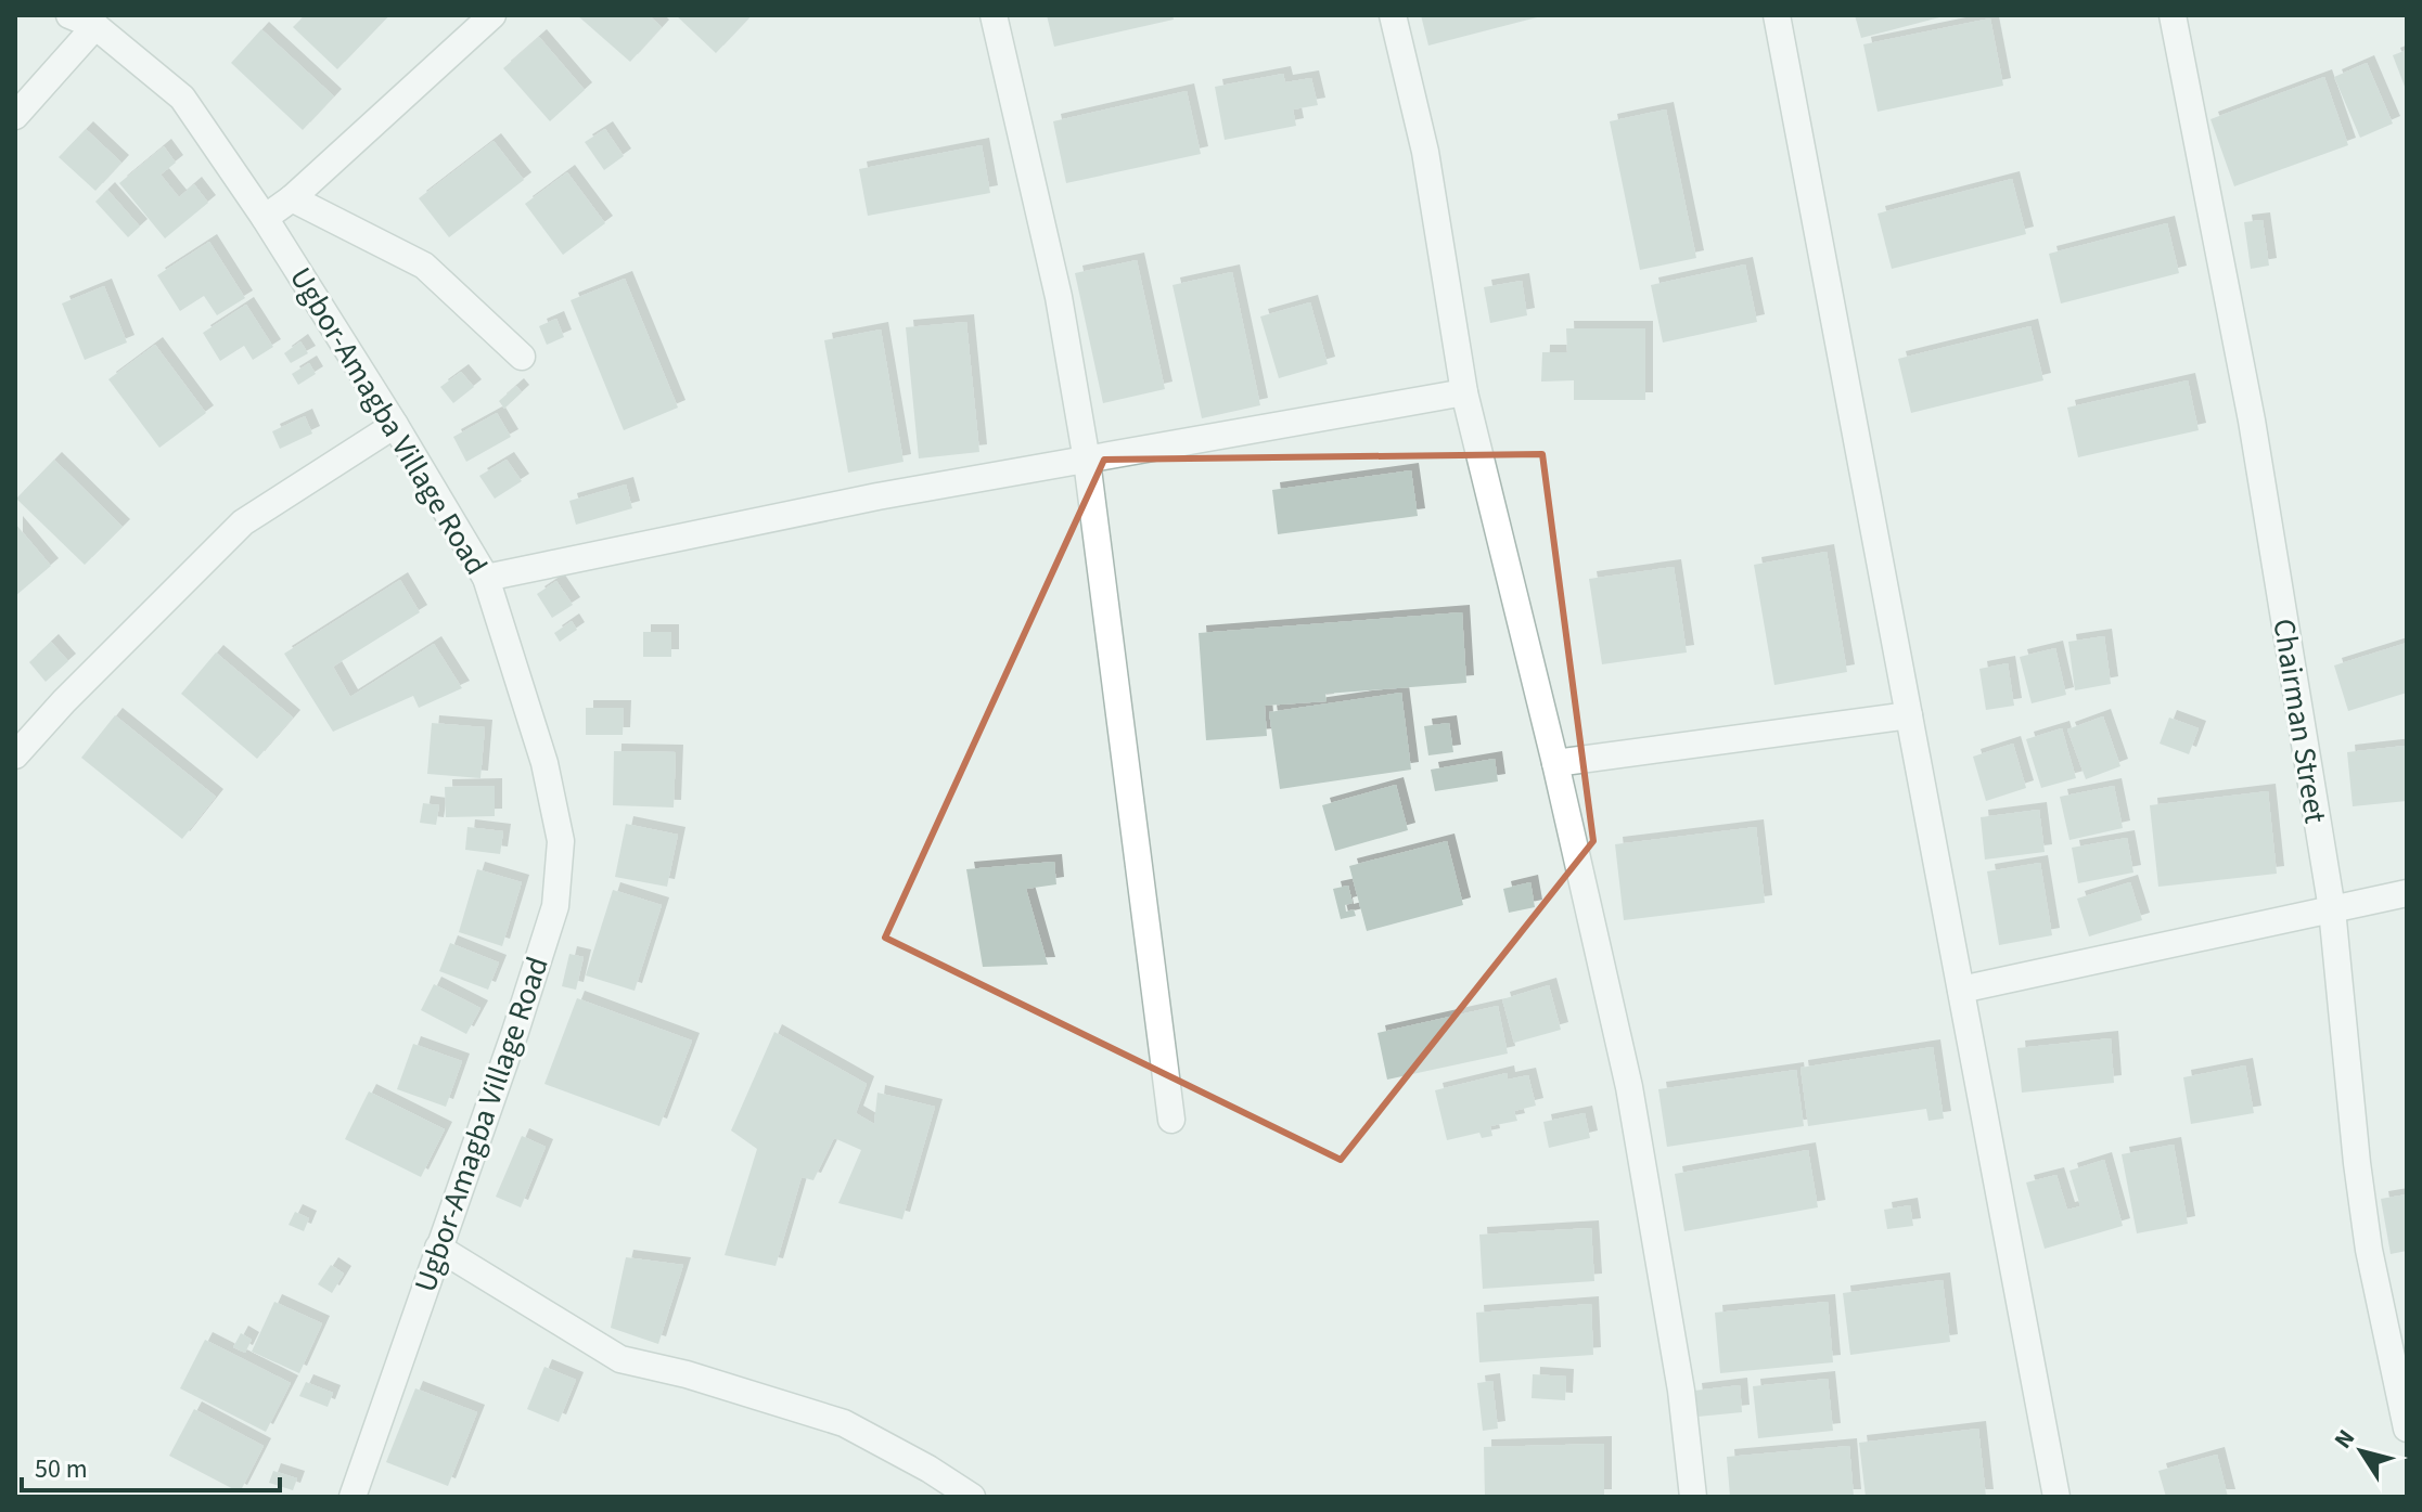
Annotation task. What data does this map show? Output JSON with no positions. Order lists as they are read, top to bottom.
{
  "streets": {
    "street": ["Ugbor-Amagba Village Road", "Chairman Street"]
  },
  "scale_bar": "50 m",
  "north": "top left"
}
